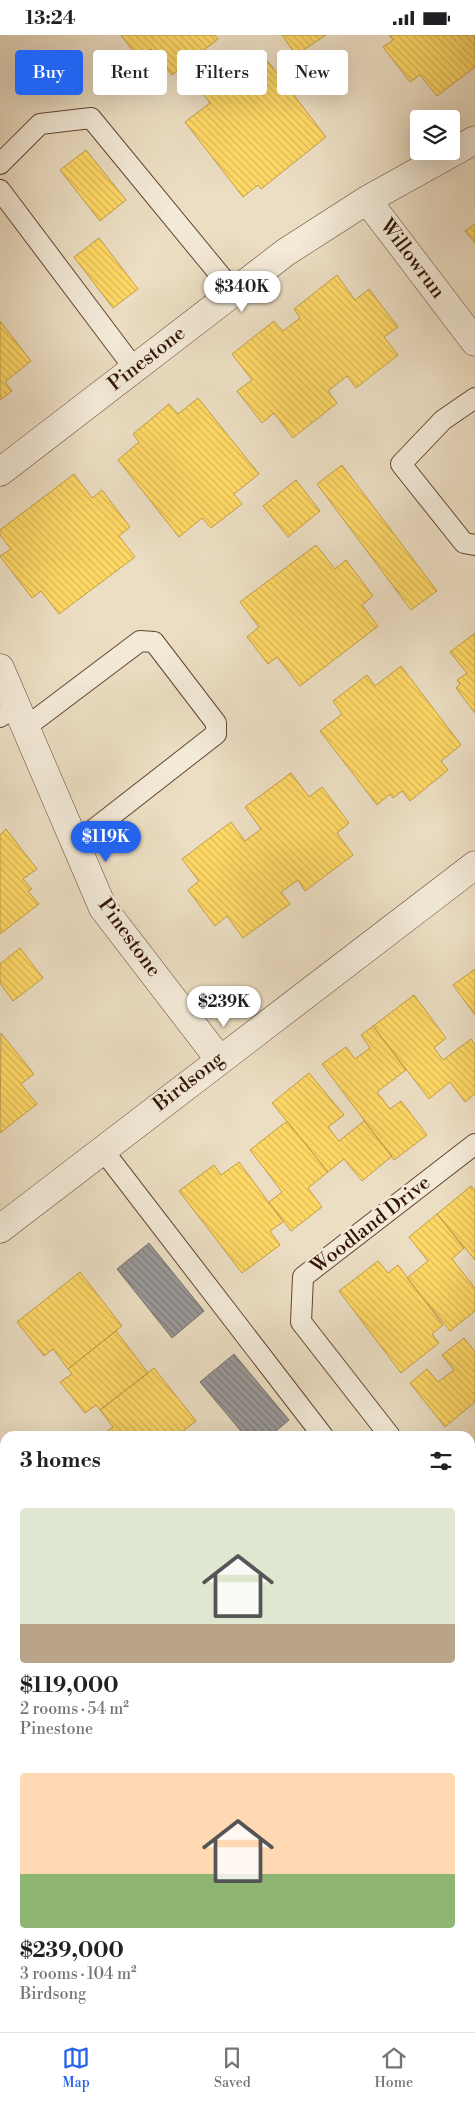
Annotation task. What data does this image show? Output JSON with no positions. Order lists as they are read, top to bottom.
{
  "streets": {
    "street": ["Willowrun", "Pinestone", "Birdsong"],
    "lane": ["Woodland Drive"]
  },
  "crossings": [
    ["Willowrun", "Pinestone"],
    ["Pinestone", "Birdsong"]
  ],
  "page": {
    "status": "13:24",
    "chip": [
      "Buy",
      "Rent",
      "Filters",
      "New"
    ],
    "price": ["$340K", "$119K", "$239K"],
    "heading": "3 homes",
    "list": [
      {
        "name": "$119,000",
        "note": "2 rooms · 54 m² · Pinestone"
      },
      {
        "name": "$239,000",
        "note": "3 rooms · 104 m² · Birdsong"
      }
    ],
    "tabs": ["Map", "Saved", "Home"]
  }
}
